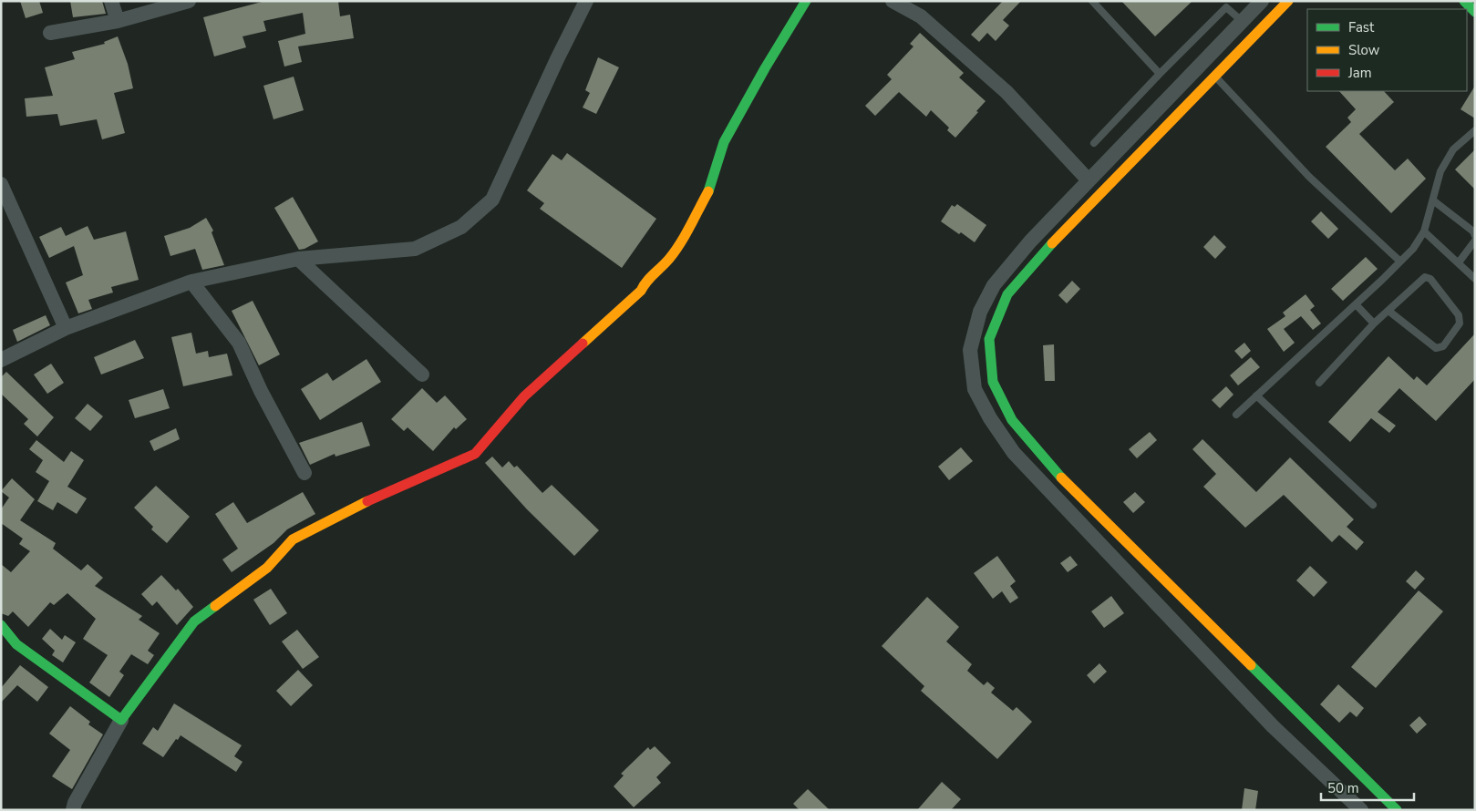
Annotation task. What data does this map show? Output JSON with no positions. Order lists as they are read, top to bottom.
{
  "legend": ["Fast", "Slow", "Jam"],
  "scale_bar": "50 m"
}
